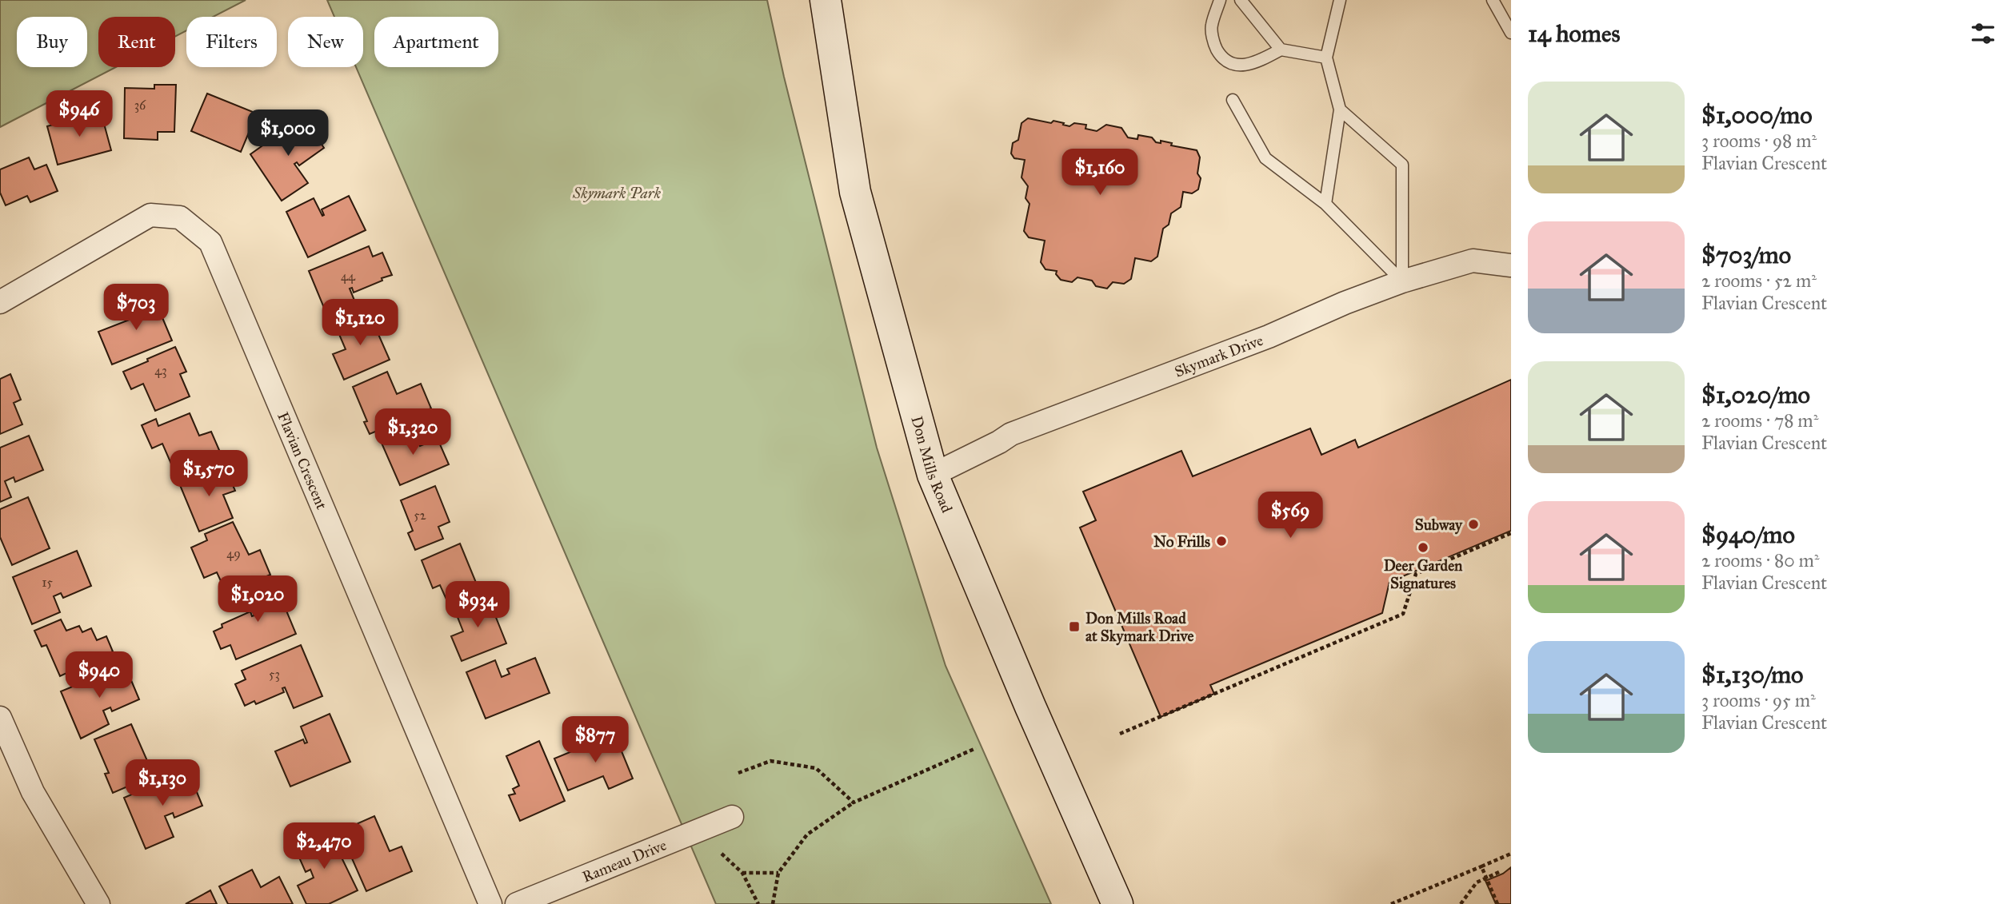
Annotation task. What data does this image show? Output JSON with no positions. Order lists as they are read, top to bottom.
{
  "streets": {
    "main road": ["Don Mills Road"],
    "street": ["Skymark Drive", "Flavian Crescent", "Rameau Drive"]
  },
  "crossings": [
    ["Skymark Drive", "Don Mills Road"]
  ],
  "parks": ["Skymark Park"],
  "places": {
    "other": ["Subway", "No Frills", "Deer Garden Signatures"],
    "transit": ["Don Mills Road at Skymark Drive"]
  },
  "house_numbers": [
    "36",
    "44",
    "43",
    "52",
    "49",
    "15",
    "53"
  ],
  "page": {
    "heading": "14 homes",
    "chip": [
      "Buy",
      "Rent",
      "Filters",
      "New",
      "Apartment"
    ],
    "list": [
      {
        "name": "$1,000/mo",
        "note": "3 rooms · 98 m² · Flavian Crescent"
      },
      {
        "name": "$703/mo",
        "note": "2 rooms · 52 m² · Flavian Crescent"
      },
      {
        "name": "$1,020/mo",
        "note": "2 rooms · 78 m² · Flavian Crescent"
      },
      {
        "name": "$940/mo",
        "note": "2 rooms · 80 m² · Flavian Crescent"
      },
      {
        "name": "$1,130/mo",
        "note": "3 rooms · 95 m² · Flavian Crescent"
      }
    ],
    "price": [
      "$946",
      "$1,000",
      "$1,160",
      "$703",
      "$1,120",
      "$1,320",
      "$1,570",
      "$569",
      "$1,020",
      "$934",
      "$940",
      "$877",
      "$1,130",
      "$2,470"
    ]
  }
}
